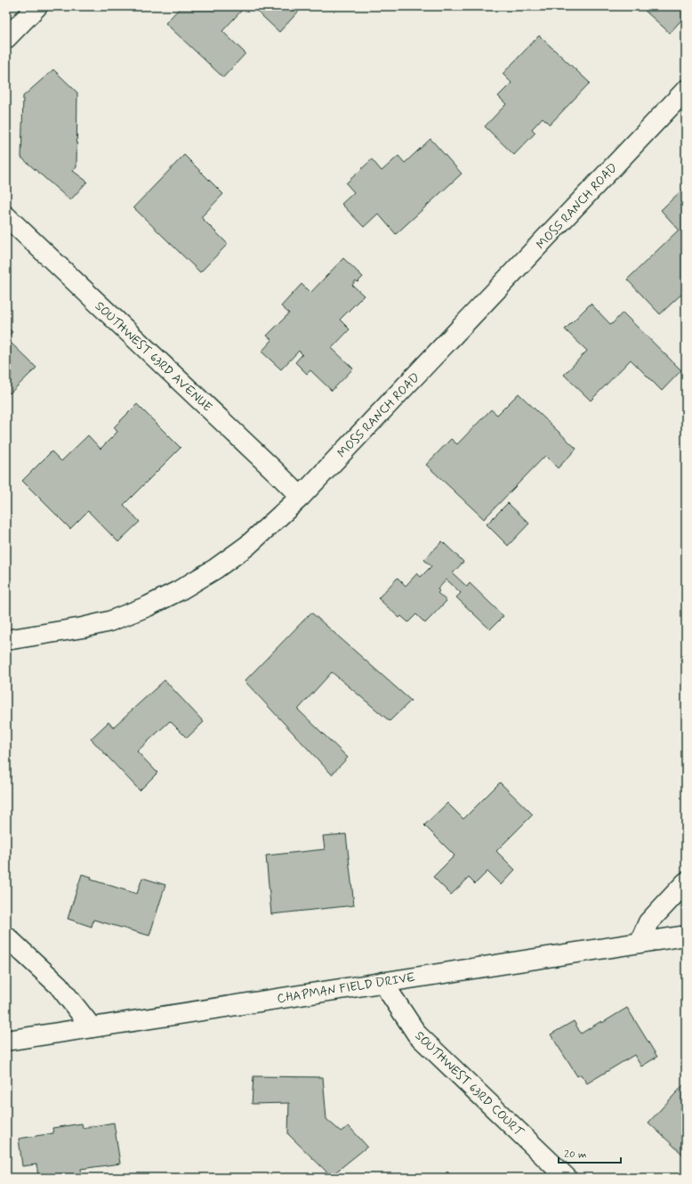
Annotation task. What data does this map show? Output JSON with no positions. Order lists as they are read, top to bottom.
{
  "streets": {
    "street": [
      "MOSS RANCH ROAD",
      "SOUTHWEST 63RD AVENUE",
      "CHAPMAN FIELD DRIVE",
      "SOUTHWEST 63RD COURT"
    ]
  },
  "crossings": [
    ["MOSS RANCH ROAD", "SOUTHWEST 63RD AVENUE"],
    ["CHAPMAN FIELD DRIVE", "SOUTHWEST 63RD COURT"]
  ],
  "scale_bar": "20 m"
}
